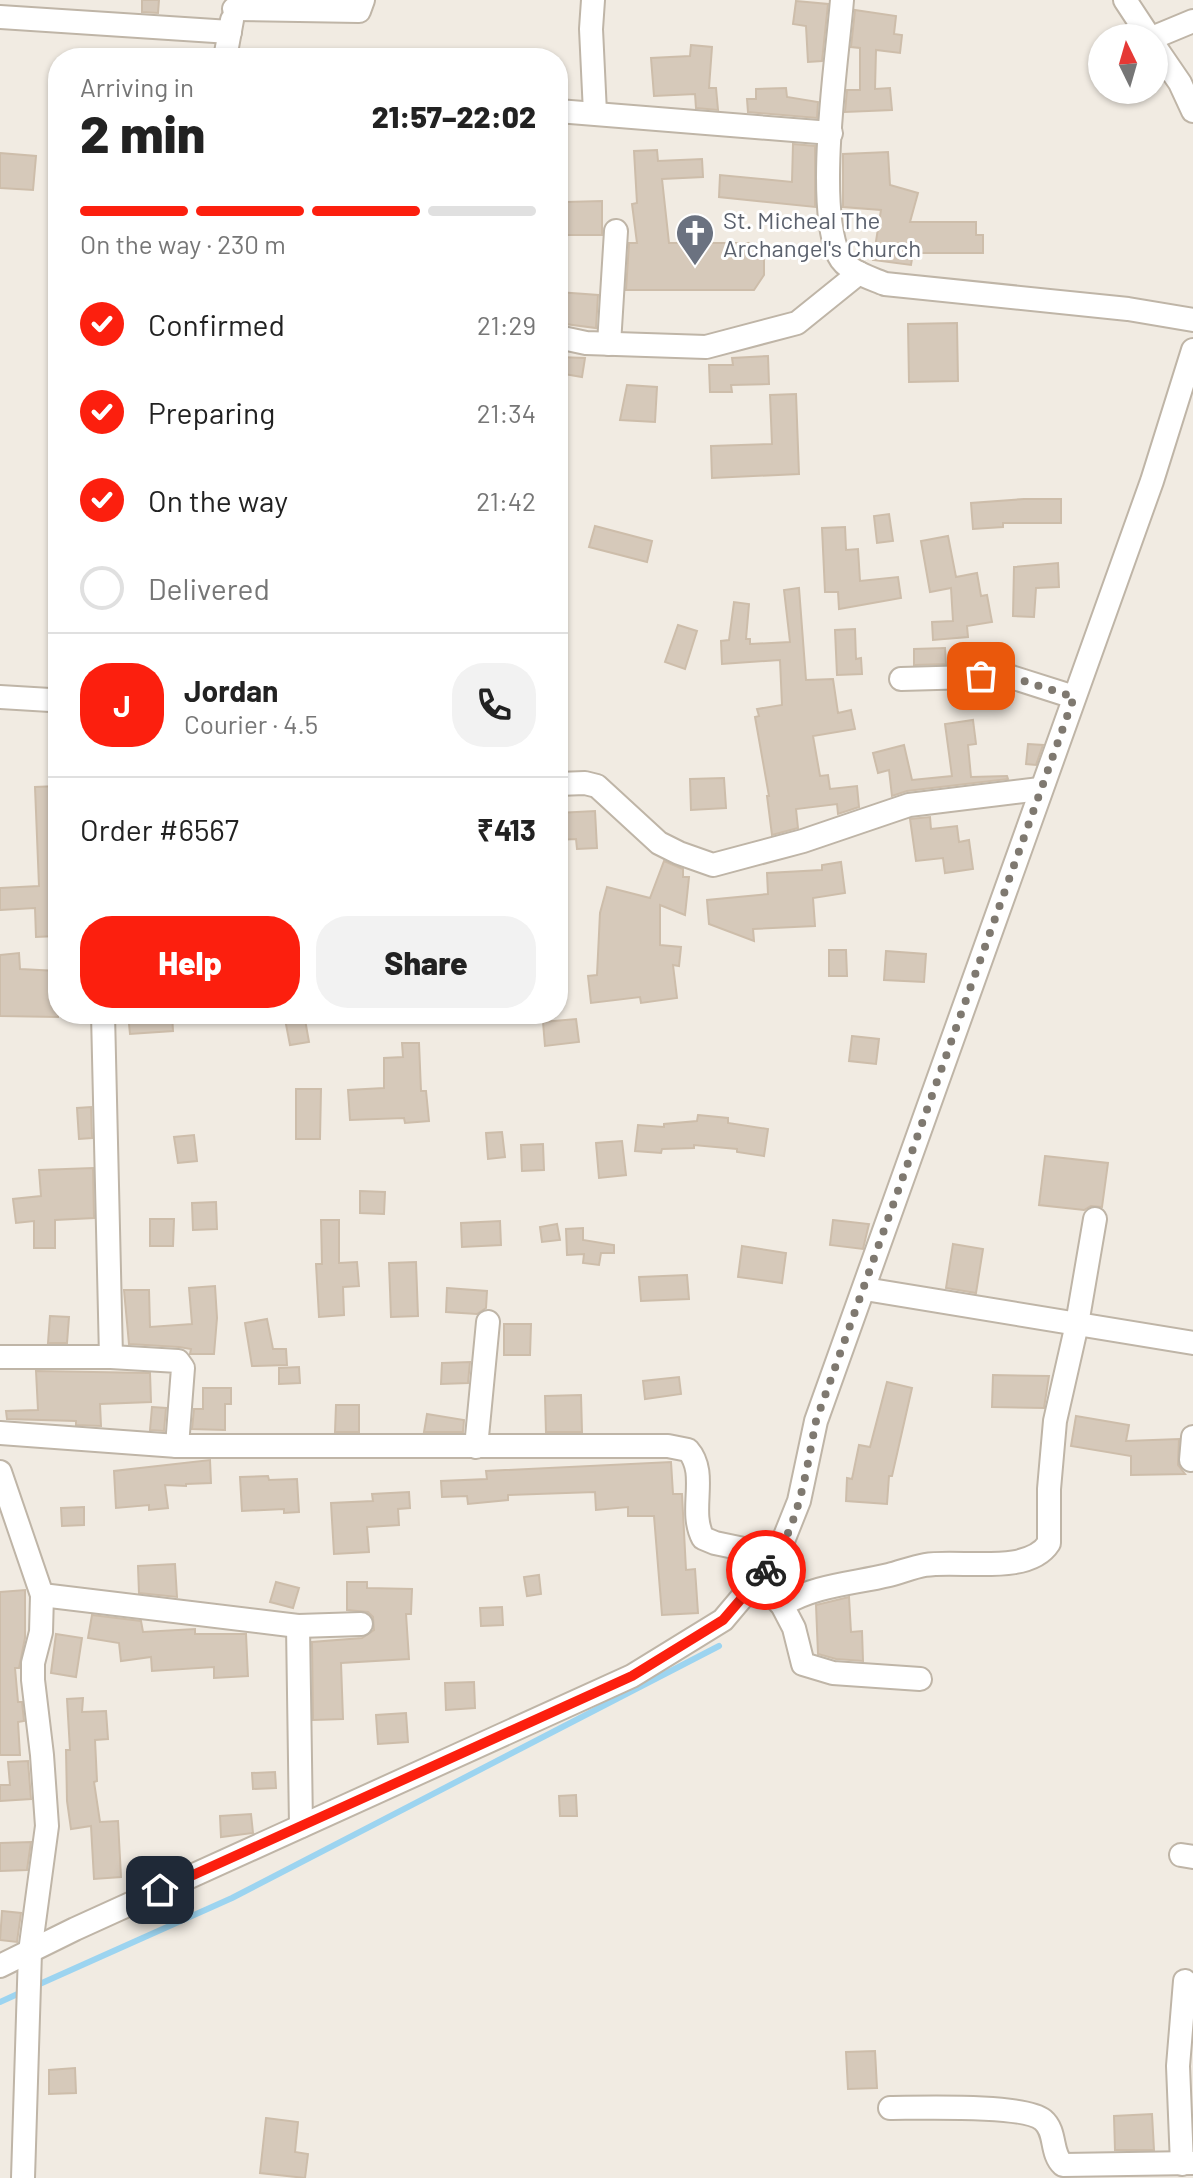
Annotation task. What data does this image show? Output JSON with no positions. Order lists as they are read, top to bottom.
{
  "places": {
    "church": ["St. Micheal The Archangel's Church"]
  },
  "north": "top",
  "page": {
    "heading": ["2 min", "Arriving in", "21:57–22:02"],
    "panel": [
      "Jordan",
      "Courier · 4.5",
      "Order #6567",
      "₹413"
    ],
    "bar": "On the way · 230 m",
    "list": [
      ["Confirmed", "21:29"],
      ["Preparing", "21:34"],
      ["On the way", "21:42"],
      "Delivered"
    ],
    "round": "J",
    "buttons": ["Help", "Share"]
  }
}
